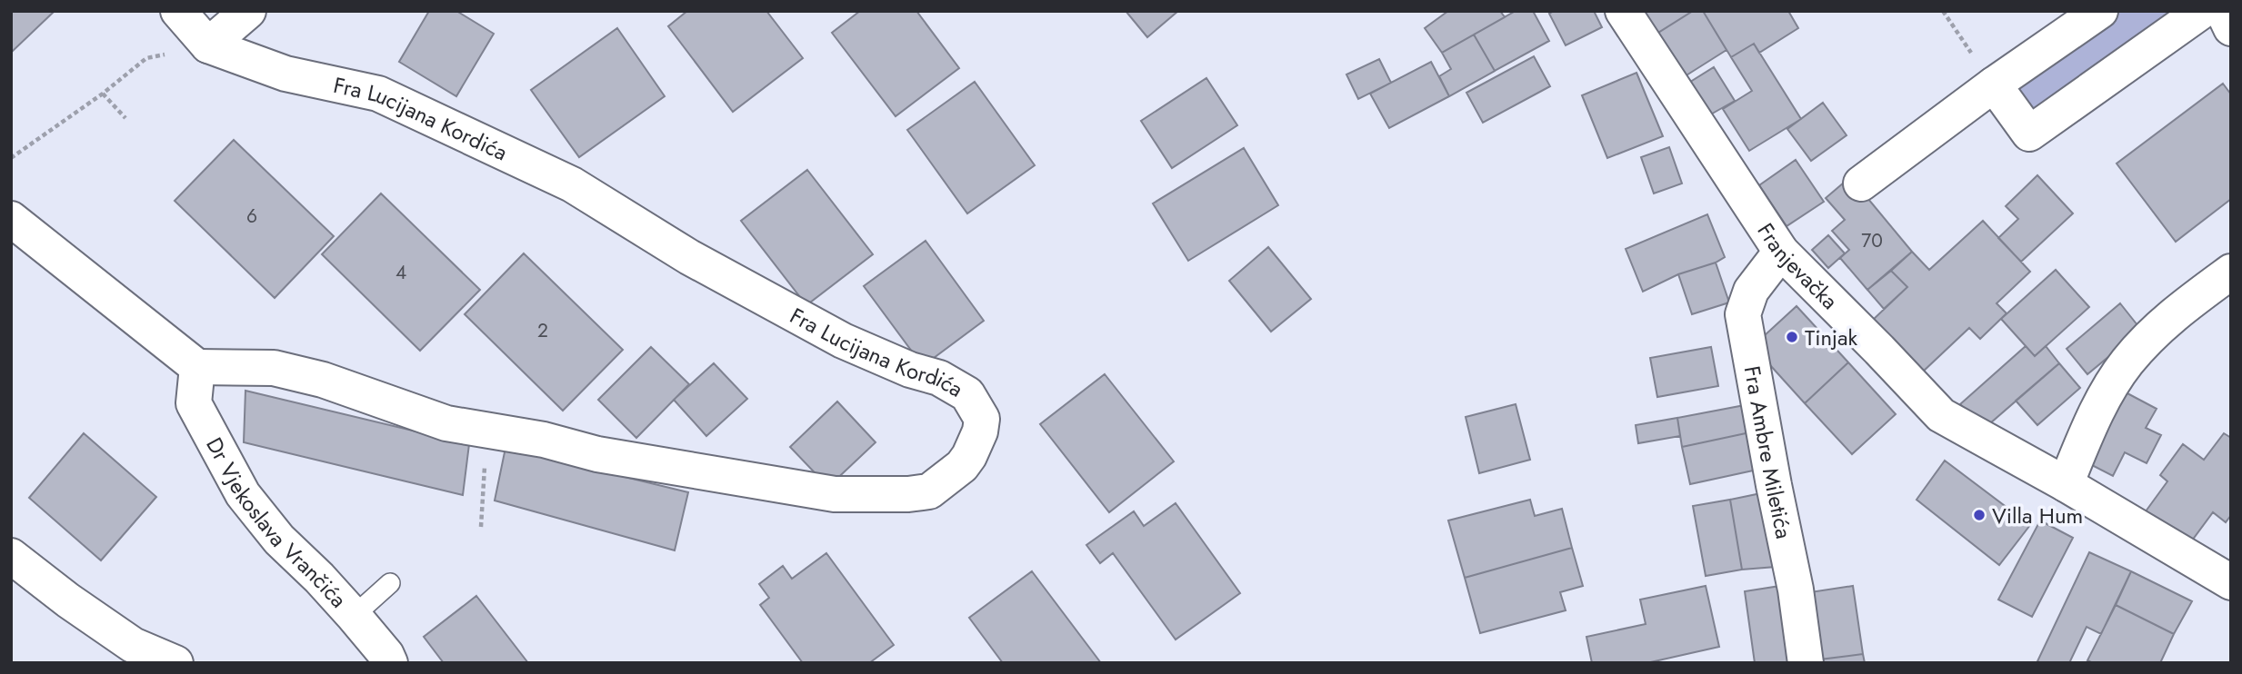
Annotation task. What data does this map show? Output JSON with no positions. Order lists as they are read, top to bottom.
{
  "streets": {
    "street": [
      "Fra Lucijana Kordića",
      "Franjevačka",
      "Fra Ambre Miletića",
      "Dr Vjekoslava Vrančića"
    ]
  },
  "crossings": [
    ["Fra Lucijana Kordića", "Dr Vjekoslava Vrančića"],
    ["Franjevačka", "Fra Ambre Miletića"]
  ],
  "places": ["Tinjak", "Villa Hum"],
  "house_numbers": [
    "6",
    "70",
    "4",
    "2"
  ]
}
